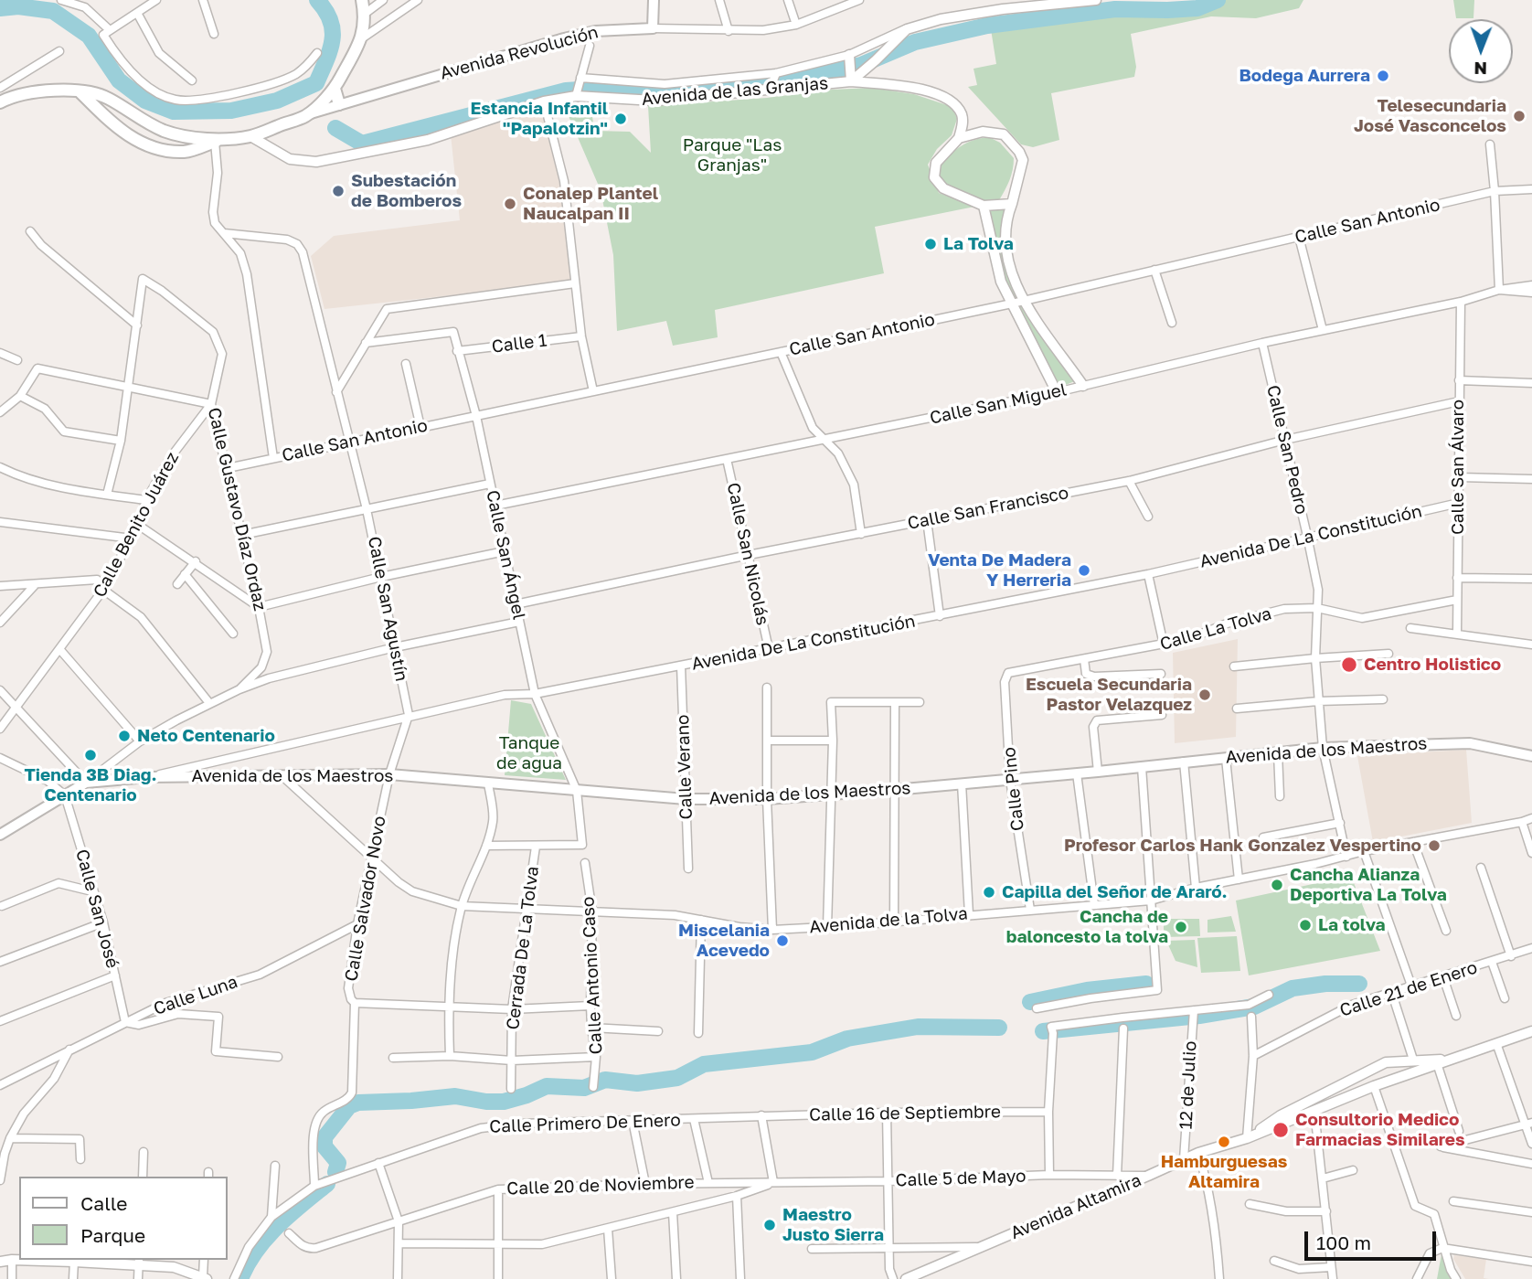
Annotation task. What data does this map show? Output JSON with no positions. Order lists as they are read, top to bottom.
{
  "streets": {
    "main road": ["Avenida Revolución", "Avenida de los Maestros"],
    "street": [
      "Avenida de las Granjas",
      "Calle San Antonio",
      "Calle 1",
      "Calle San Miguel",
      "Calle San Pedro",
      "Calle San Álvaro",
      "Calle San Francisco",
      "Calle Gustavo Díaz Ordaz",
      "Calle Benito Juárez",
      "Avenida De La Constitución",
      "Calle San Nicolás",
      "Calle San Ángel",
      "Calle San Agustín",
      "Calle La Tolva",
      "Calle Verano",
      "Calle Pino",
      "Calle Salvador Novo",
      "Calle San José",
      "Avenida de la Tolva",
      "Cerrada De La Tolva",
      "Calle Antonio Caso",
      "Calle 21 de Enero",
      "Calle Luna",
      "12 de Julio",
      "Calle 16 de Septiembre",
      "Calle Primero De Enero",
      "Calle 5 de Mayo",
      "Calle 20 de Noviembre",
      "Avenida Altamira"
    ]
  },
  "crossings": [
    ["Avenida Revolución", "Avenida de las Granjas"],
    ["Calle San Antonio", "Calle Gustavo Díaz Ordaz"],
    ["Calle San Antonio", "Calle San Ángel"],
    ["Calle San Antonio", "Calle San Agustín"],
    ["Calle 1", "Calle San Ángel"],
    ["Calle San Miguel", "Calle San Pedro"],
    ["Calle San Miguel", "Calle San Álvaro"],
    ["Calle San Miguel", "Calle San Nicolás"],
    ["Calle San Miguel", "Calle San Ángel"],
    ["Calle San Pedro", "Calle San Francisco"],
    ["Calle San Pedro", "Avenida De La Constitución"],
    ["Calle San Pedro", "Calle La Tolva"],
    ["Calle San Pedro", "Avenida de los Maestros"],
    ["Calle San Pedro", "Avenida de la Tolva"],
    ["Calle San Álvaro", "Calle San Francisco"],
    ["Calle San Álvaro", "Avenida De La Constitución"],
    ["Calle San Álvaro", "Calle La Tolva"],
    ["Calle San Francisco", "Calle San Nicolás"],
    ["Calle San Francisco", "Calle San Ángel"],
    ["Calle Gustavo Díaz Ordaz", "Calle Benito Juárez"],
    ["Avenida De La Constitución", "Calle San Nicolás"],
    ["Avenida De La Constitución", "Calle San Ángel"],
    ["Avenida De La Constitución", "Calle San Agustín"],
    ["Avenida De La Constitución", "Avenida de los Maestros"],
    ["Avenida De La Constitución", "Calle Verano"],
    ["Calle San Agustín", "Avenida de los Maestros"],
    ["Calle San Agustín", "Calle Salvador Novo"],
    ["Calle La Tolva", "Calle Pino"],
    ["Avenida de los Maestros", "Calle Verano"],
    ["Avenida de los Maestros", "Calle Pino"],
    ["Avenida de los Maestros", "Calle Salvador Novo"],
    ["Avenida de los Maestros", "Avenida de la Tolva"],
    ["Calle Pino", "Avenida de la Tolva"],
    ["Calle Salvador Novo", "Avenida de la Tolva"],
    ["Calle Salvador Novo", "Calle Luna"],
    ["Calle Salvador Novo", "Calle Primero De Enero"],
    ["Calle San José", "Calle Luna"],
    ["Avenida de la Tolva", "Cerrada De La Tolva"],
    ["Avenida de la Tolva", "Calle Antonio Caso"],
    ["12 de Julio", "Avenida Altamira"],
    ["Calle 16 de Septiembre", "Calle Primero De Enero"],
    ["Calle 5 de Mayo", "Calle 20 de Noviembre"],
    ["Calle 5 de Mayo", "Avenida Altamira"]
  ],
  "parks": ["Parque \"Las Granjas\"", "Tanque de agua"],
  "places": [
    "Bodega Aurrera",
    "Telesecundaria José Vasconcelos",
    "Estancia Infantil \"Papalotzin\"",
    "Subestación de Bomberos",
    "Conalep Plantel Naucalpan II",
    "La Tolva",
    "Venta De Madera Y Herreria",
    "Centro Holistico",
    "Escuela Secundaria Pastor Velazquez",
    "Neto Centenario",
    "Tienda 3B Diag. Centenario",
    "Profesor Carlos Hank Gonzalez Vespertino",
    "Cancha Alianza Deportiva La Tolva",
    "Capilla del Señor de Araró.",
    "La tolva",
    "Cancha de baloncesto la tolva",
    "Miscelania Acevedo",
    "Consultorio Medico Farmacias Similares",
    "Hamburguesas Altamira",
    "Maestro Justo Sierra"
  ],
  "legend": ["Calle", "Parque"],
  "scale_bar": "100 m",
  "north": "bottom"
}
